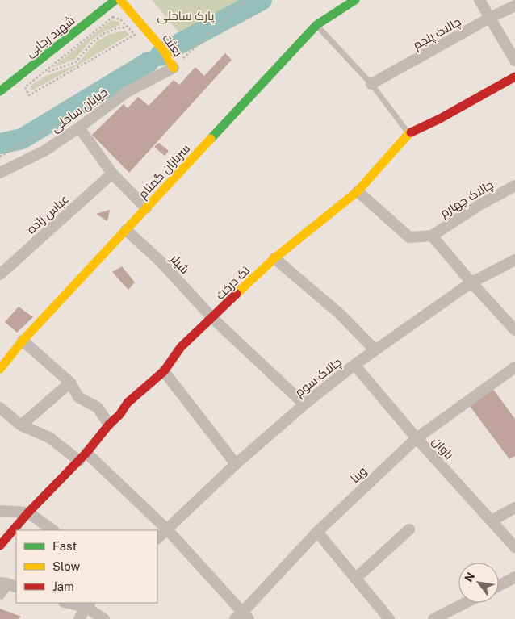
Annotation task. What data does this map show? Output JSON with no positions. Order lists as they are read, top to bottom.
{
  "streets": {
    "street": [
      "چالاک پنجم",
      "شهید رجایی",
      "بعثت",
      "خیابان ساحلی",
      "سربازان گمنام",
      "چالاک چهارم",
      "عباس زاده",
      "شیلر",
      "تک درخت",
      "چالاک سوم",
      "باوان",
      "وینا"
    ]
  },
  "crossings": [
    ["بعثت", "خیابان ساحلی"],
    ["سربازان گمنام", "شیلر"],
    ["شیلر", "تک درخت"],
    ["شیلر", "چالاک سوم"],
    ["چالاک سوم", "باوان"],
    ["باوان", "وینا"]
  ],
  "parks": ["پارک ساحلی"],
  "legend": ["Fast", "Slow", "Jam"],
  "north": "top left"
}
